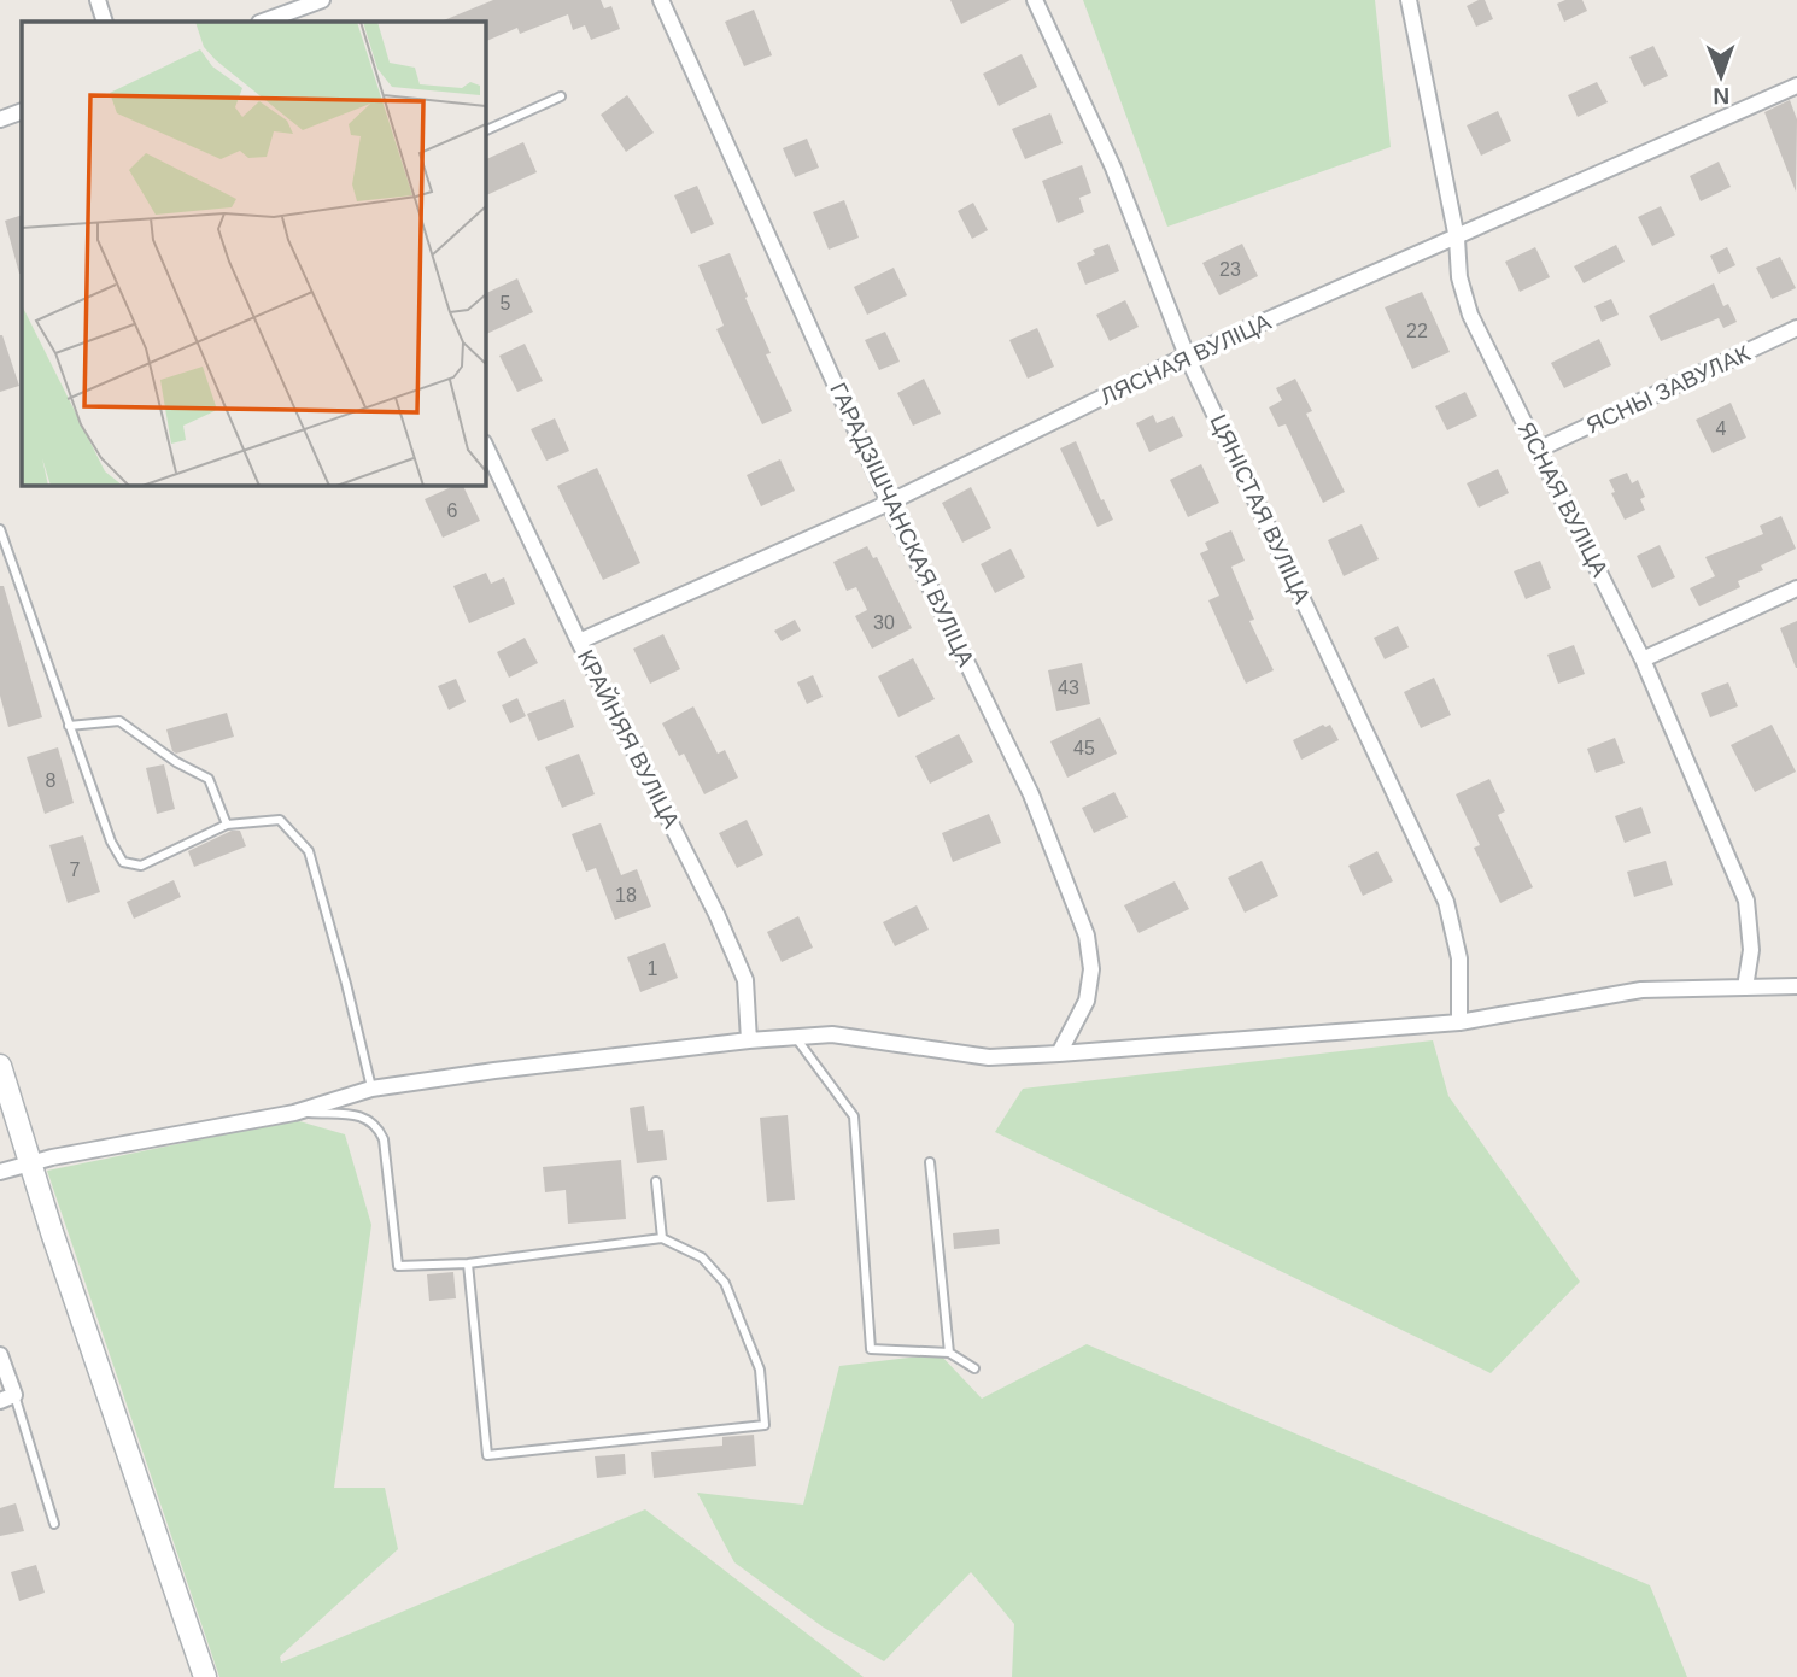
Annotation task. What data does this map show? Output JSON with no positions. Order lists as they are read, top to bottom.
{
  "streets": {
    "street": [
      "ЛЯСНАЯ ВУЛІЦА",
      "ЯСНЫ ЗАВУЛАК",
      "ЯСНАЯ ВУЛІЦА",
      "ЦЯНІСТАЯ ВУЛІЦА",
      "ГАРАДЗІШЧАНСКАЯ ВУЛІЦА",
      "КРАЙНЯЯ ВУЛІЦА"
    ]
  },
  "crossings": [
    ["ЛЯСНАЯ ВУЛІЦА", "ЯСНАЯ ВУЛІЦА"],
    ["ЛЯСНАЯ ВУЛІЦА", "ЦЯНІСТАЯ ВУЛІЦА"],
    ["ЛЯСНАЯ ВУЛІЦА", "ГАРАДЗІШЧАНСКАЯ ВУЛІЦА"],
    ["ЛЯСНАЯ ВУЛІЦА", "КРАЙНЯЯ ВУЛІЦА"],
    ["ЯСНЫ ЗАВУЛАК", "ЯСНАЯ ВУЛІЦА"]
  ],
  "house_numbers": [
    "23",
    "5",
    "22",
    "4",
    "6",
    "30",
    "43",
    "45",
    "8",
    "7",
    "18",
    "1"
  ],
  "north": "bottom"
}
